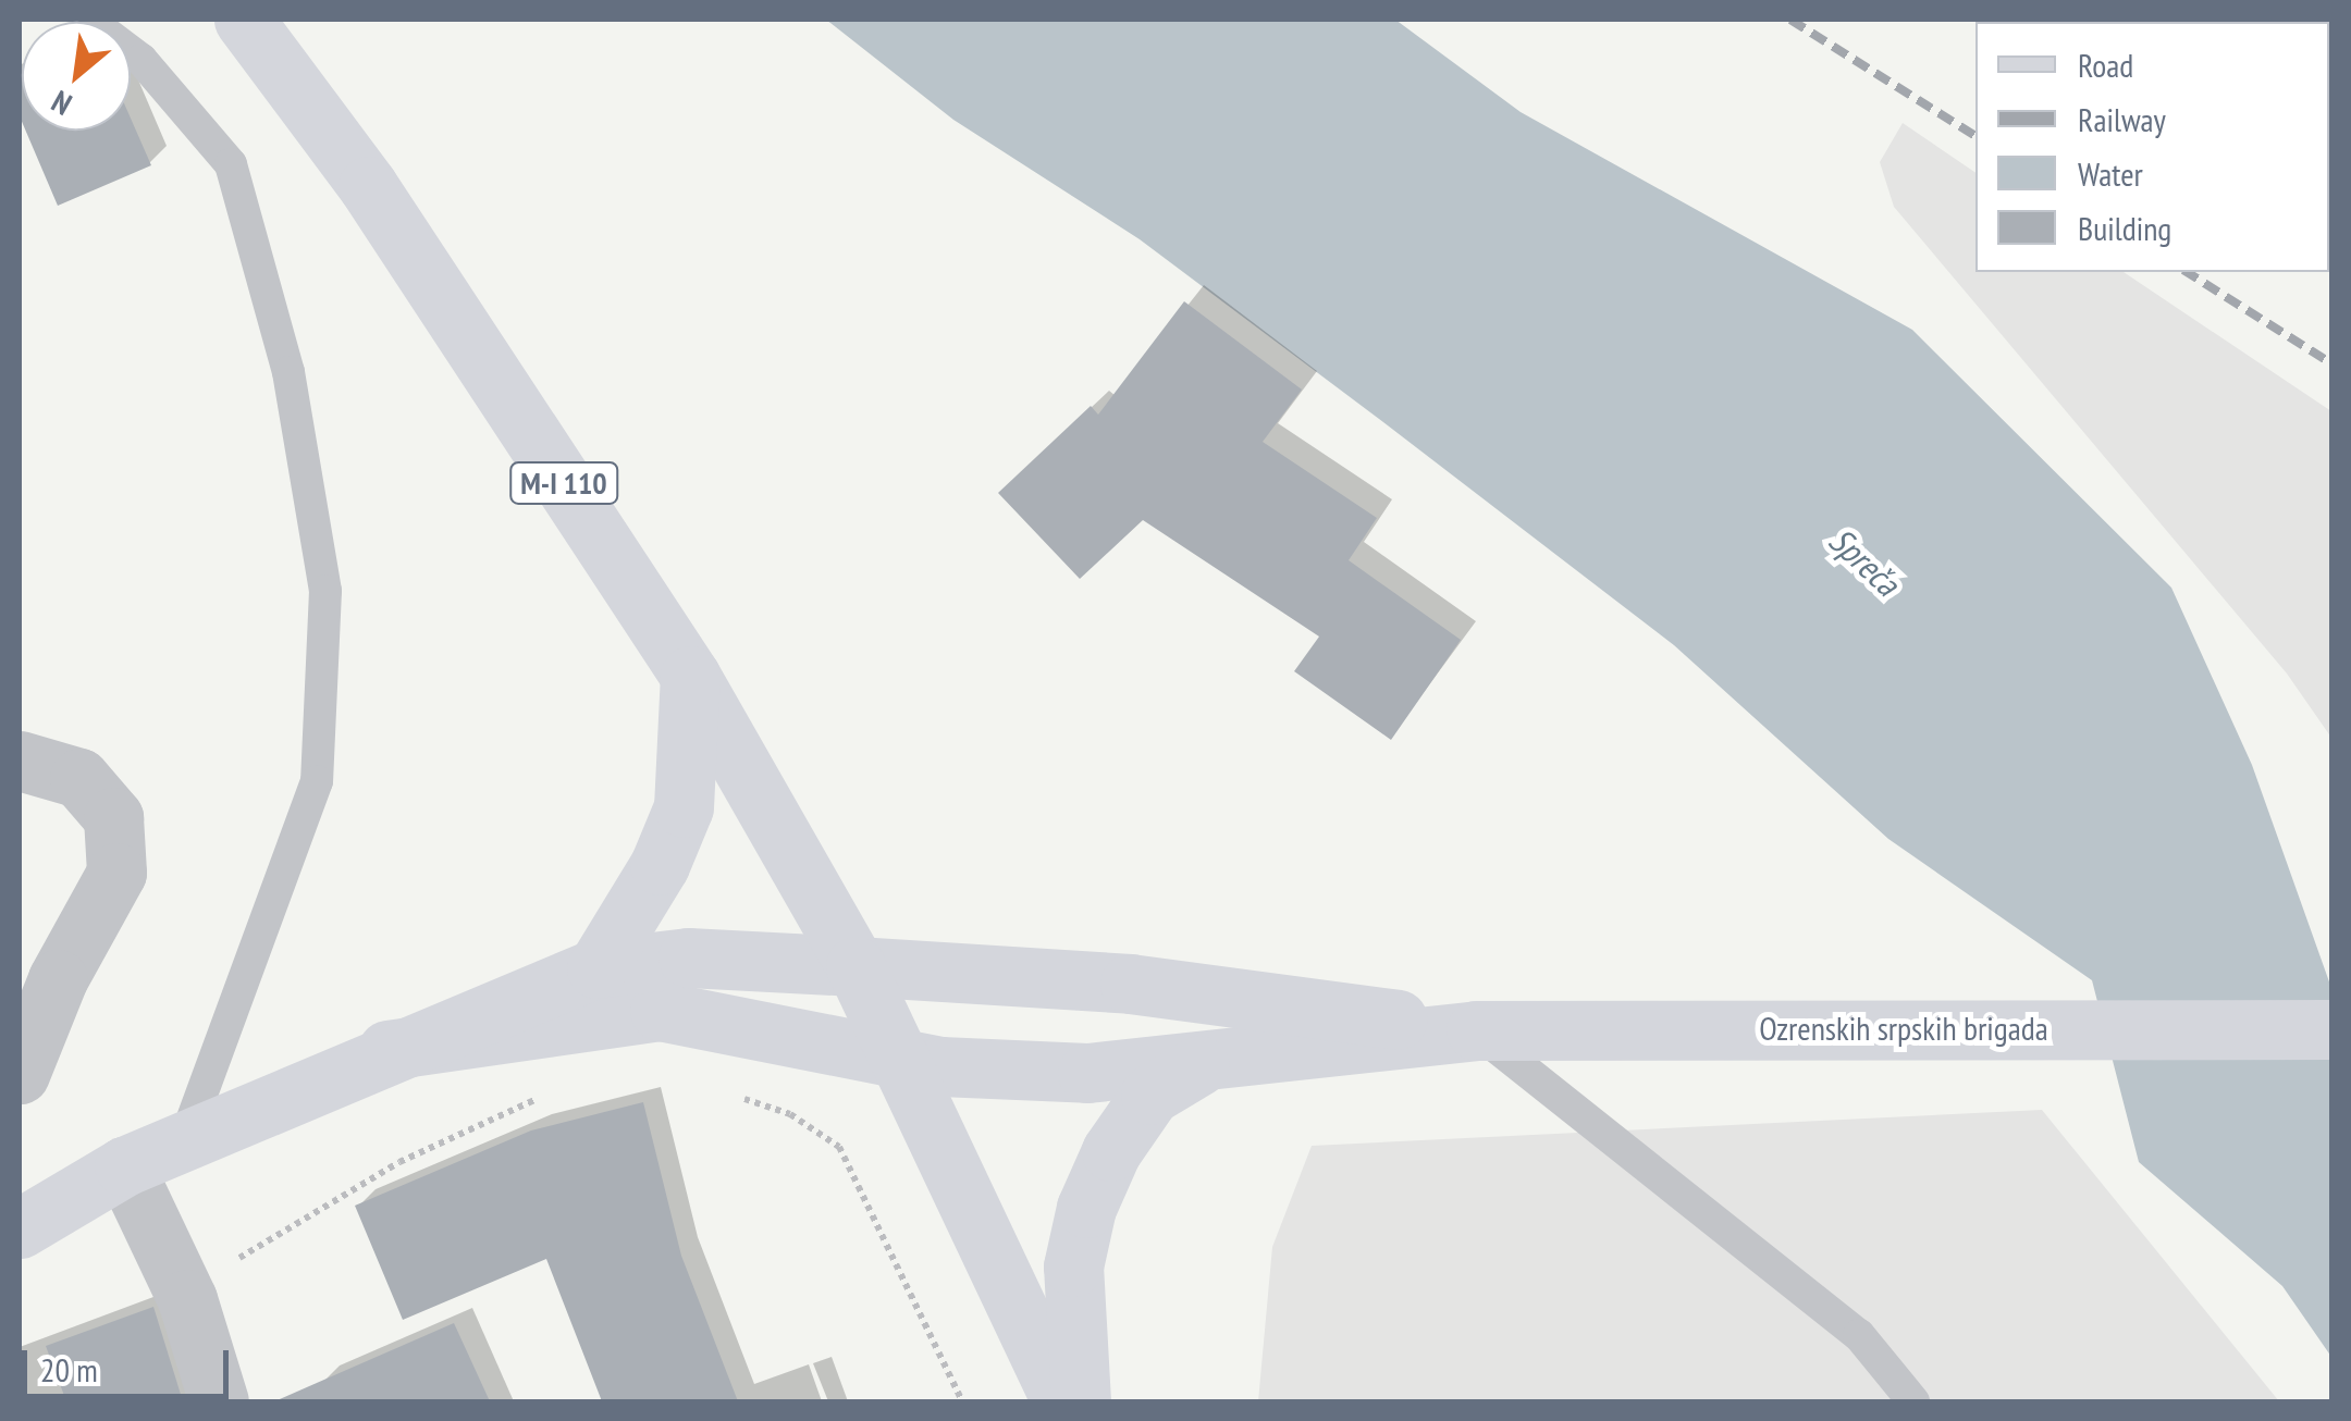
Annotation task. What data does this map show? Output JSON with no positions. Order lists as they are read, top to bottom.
{
  "streets": {
    "main road": ["M-I 110", "Ozrenskih srpskih brigada"]
  },
  "crossings": [
    ["M-I 110", "Ozrenskih srpskih brigada"]
  ],
  "water": ["Spreča"],
  "legend": [
    "Road",
    "Railway",
    "Water",
    "Building"
  ],
  "scale_bar": "20 m",
  "north": "bottom left"
}
